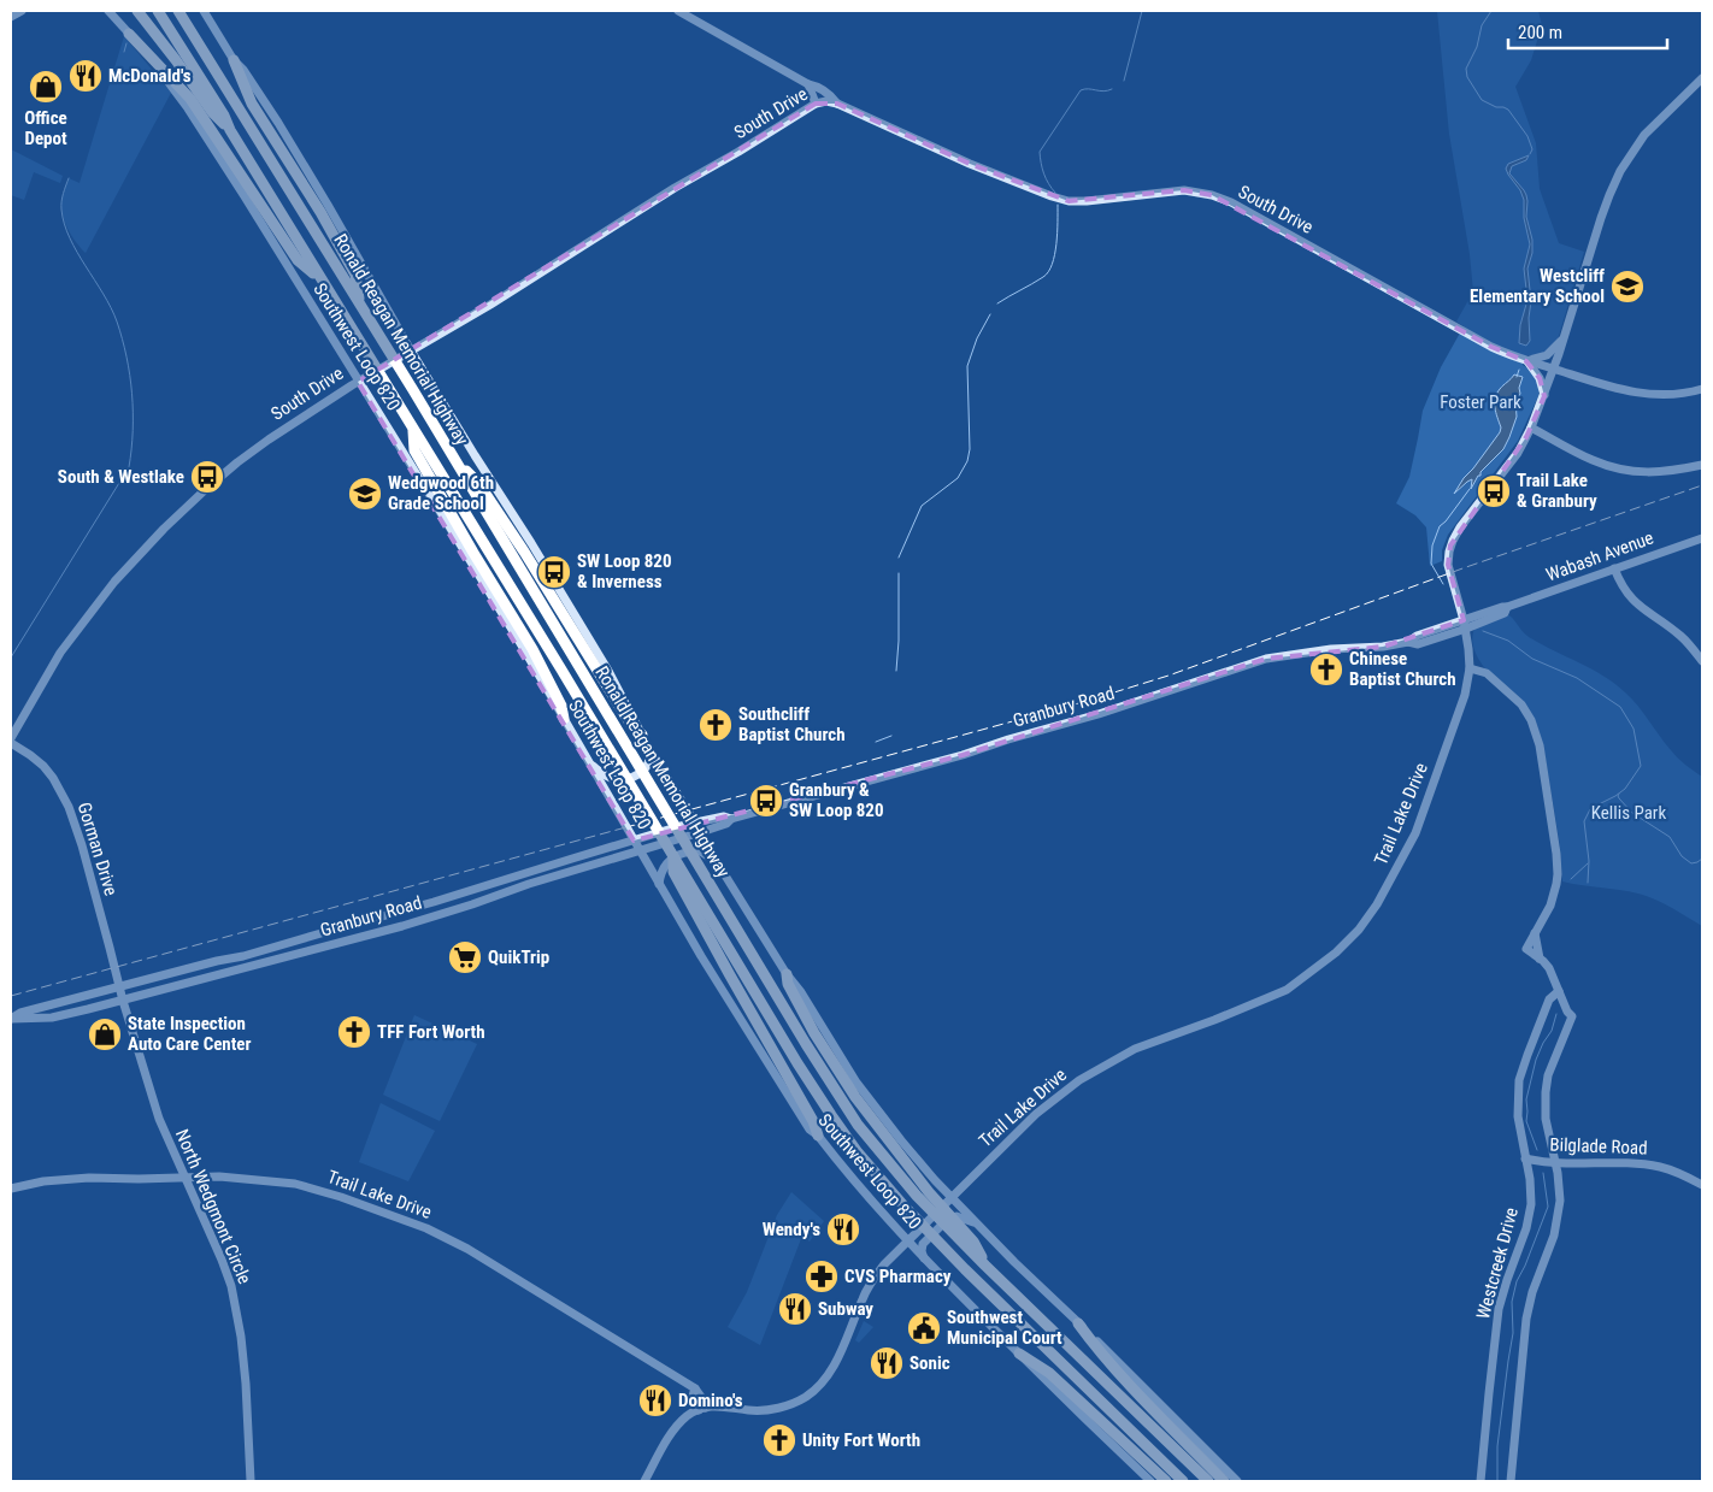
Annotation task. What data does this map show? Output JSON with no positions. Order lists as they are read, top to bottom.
{
  "streets": {
    "highway": ["Ronald Reagan Memorial Highway"],
    "street": [
      "South Drive",
      "Southwest Loop 820",
      "Wabash Avenue",
      "Granbury Road",
      "Trail Lake Drive",
      "Gorman Drive",
      "Bilglade Road",
      "North Wedgmont Circle",
      "Westcreek Drive"
    ]
  },
  "crossings": [
    ["South Drive", "Southwest Loop 820"],
    ["South Drive", "Trail Lake Drive"],
    ["South Drive", "Gorman Drive"],
    ["Southwest Loop 820", "Granbury Road"],
    ["Southwest Loop 820", "Trail Lake Drive"],
    ["Wabash Avenue", "Granbury Road"],
    ["Wabash Avenue", "Trail Lake Drive"],
    ["Granbury Road", "Trail Lake Drive"],
    ["Granbury Road", "Gorman Drive"],
    ["Granbury Road", "North Wedgmont Circle"],
    ["Trail Lake Drive", "North Wedgmont Circle"],
    ["Gorman Drive", "North Wedgmont Circle"],
    ["Bilglade Road", "Westcreek Drive"]
  ],
  "parks": ["Foster Park", "Kellis Park"],
  "places": {
    "restaurant": [
      "McDonald's",
      "Wendy's",
      "Subway",
      "Sonic",
      "Domino's"
    ],
    "shop": ["Office Depot", "State Inspection Auto Care Center"],
    "school or university": ["Westcliff Elementary School", "Wedgwood 6th Grade School"],
    "bus stop": [
      "South & Westlake",
      "Trail Lake & Granbury",
      "SW Loop 820 & Inverness",
      "Granbury & SW Loop 820"
    ],
    "church": [
      "Chinese Baptist Church",
      "Southcliff Baptist Church",
      "TFF Fort Worth",
      "Unity Fort Worth"
    ],
    "supermarket": ["QuikTrip"],
    "pharmacy": ["CVS Pharmacy"],
    "public building": ["Southwest Municipal Court"]
  },
  "scale_bar": "200 m"
}
